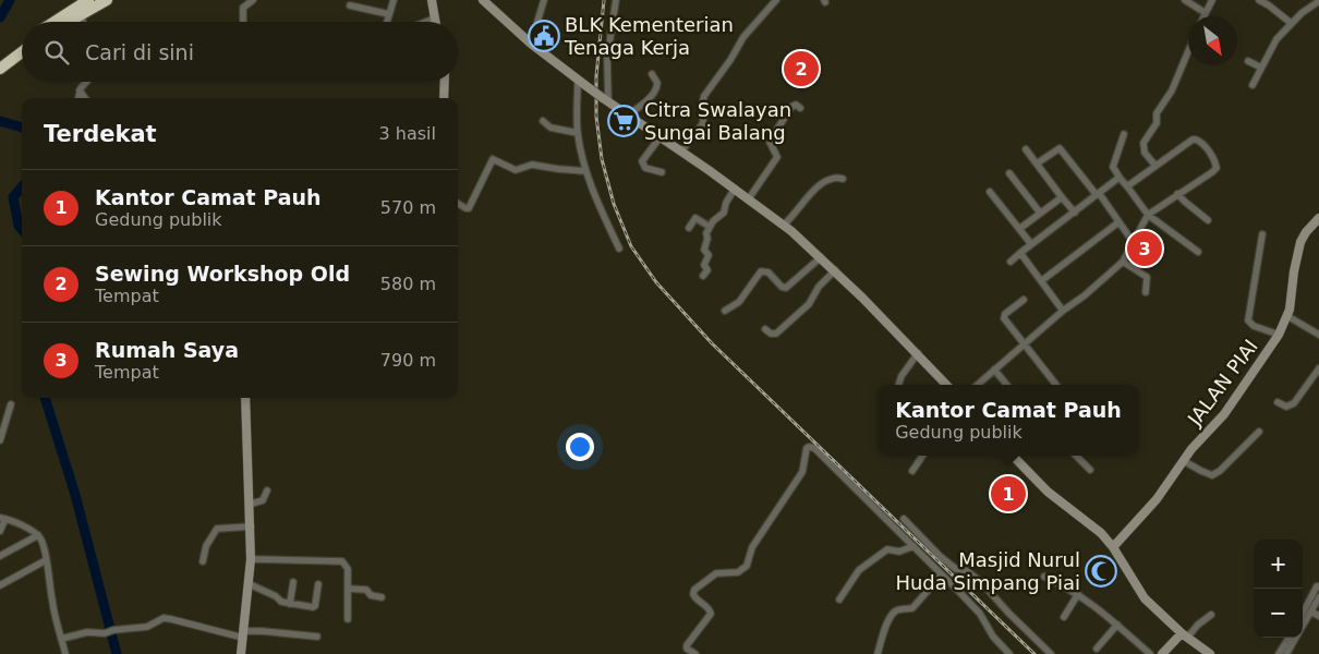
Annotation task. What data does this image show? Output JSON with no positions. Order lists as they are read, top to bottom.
{
  "streets": {
    "street": ["JALAN PIAI"]
  },
  "places": {
    "public building": ["BLK Kementerian Tenaga Kerja"],
    "supermarket": ["Citra Swalayan Sungai Balang"],
    "mosque": ["Masjid Nurul Huda Simpang Piai"]
  },
  "north": "bottom right",
  "page": {
    "search": "Cari di sini",
    "pins": ["2", "3", "1"],
    "heading": ["Terdekat", "3 hasil"],
    "list": [
      {
        "mark": "1",
        "name": "Kantor Camat Pauh",
        "note": "Gedung publik",
        "value": "570 m"
      },
      {
        "mark": "2",
        "name": "Sewing Workshop Old",
        "note": "Tempat",
        "value": "580 m"
      },
      {
        "mark": "3",
        "name": "Rumah Saya",
        "note": "Tempat",
        "value": "790 m"
      }
    ],
    "popup": ["Kantor Camat Pauh", "Gedung publik"],
    "map_buttons": ["+", "−"]
  }
}
